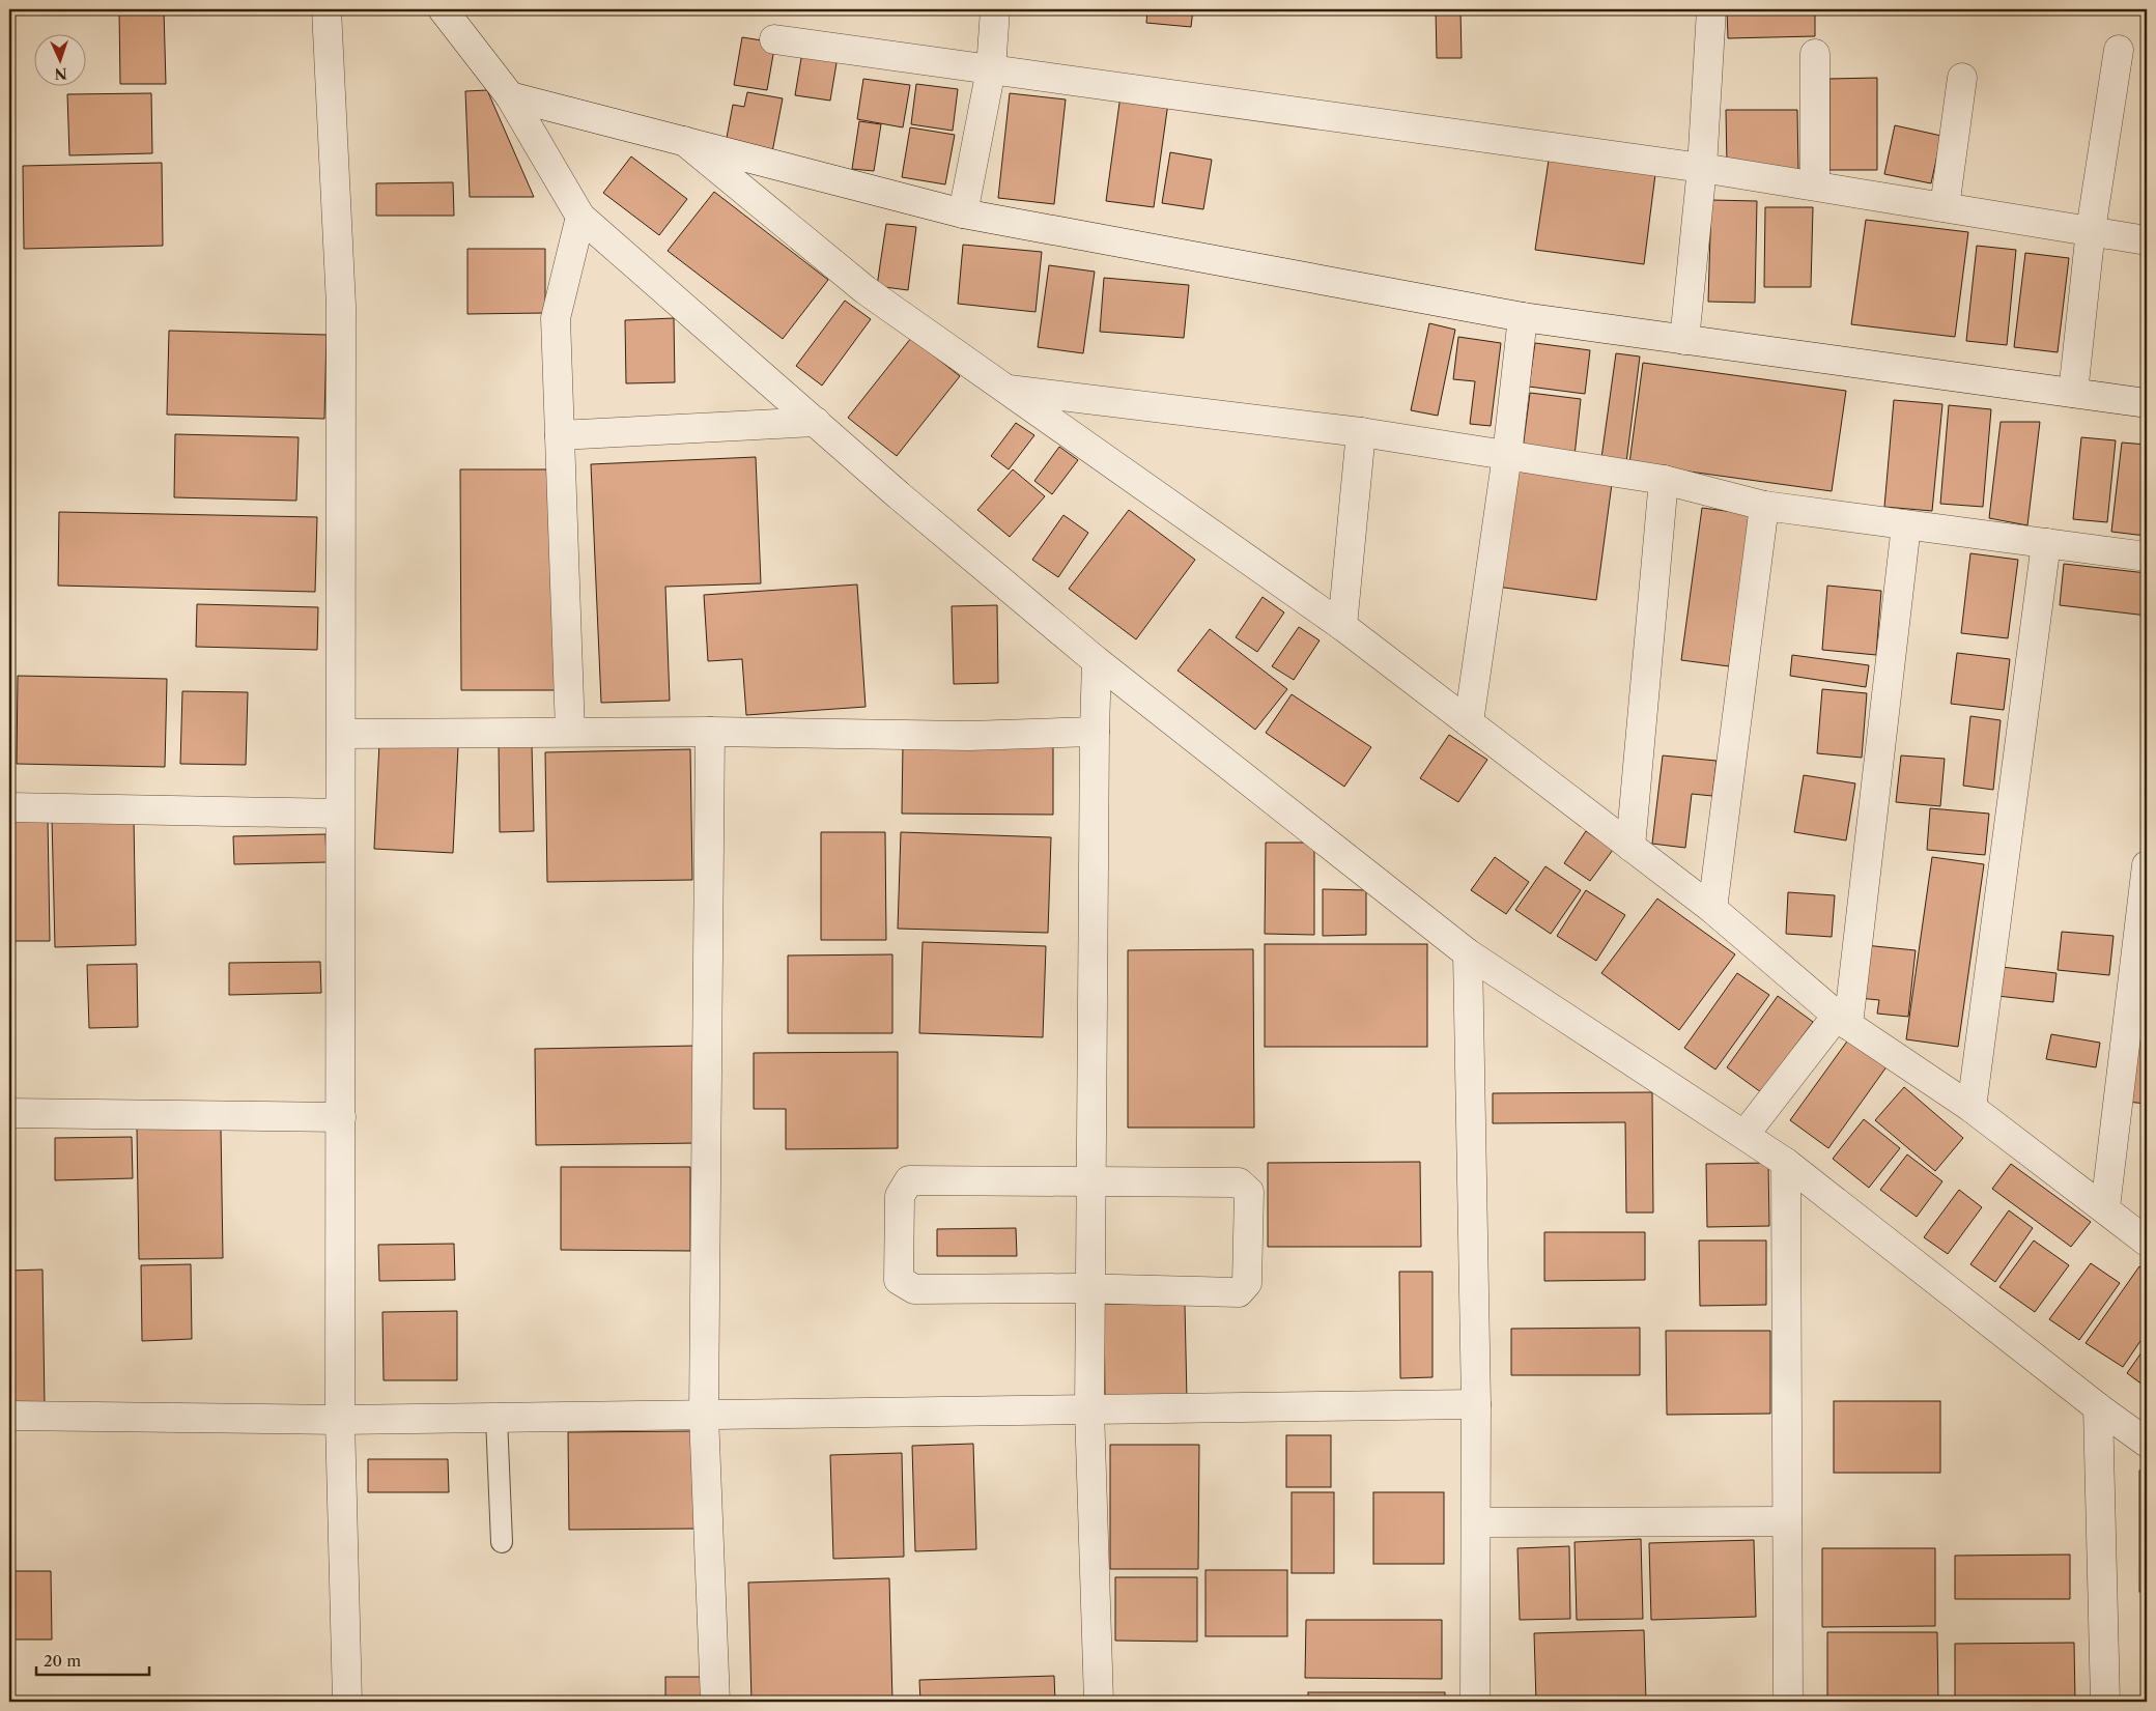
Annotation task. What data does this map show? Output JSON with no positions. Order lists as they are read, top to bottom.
{
  "scale_bar": "20 m",
  "north": "bottom"
}
